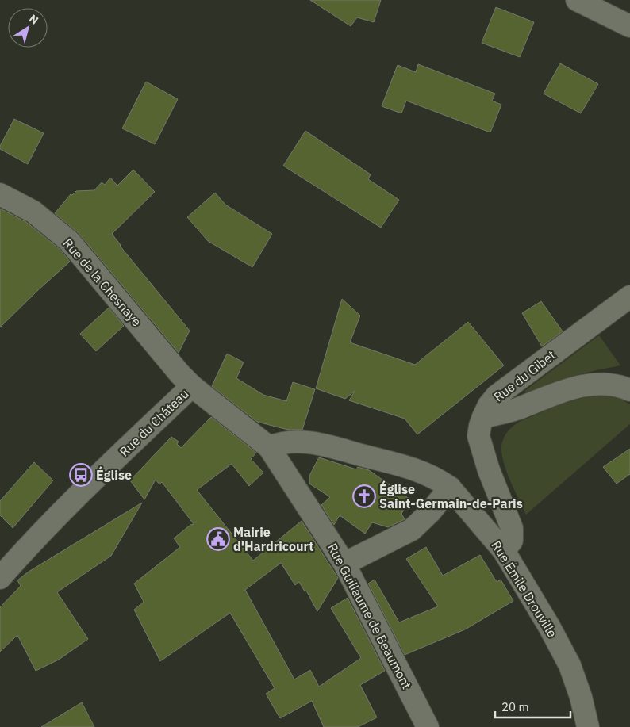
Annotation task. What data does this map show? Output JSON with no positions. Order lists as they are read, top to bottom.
{
  "streets": {
    "street": [
      "Rue de la Chesnaye",
      "Rue du Gibet",
      "Rue du Château",
      "Rue Émile Drouville",
      "Rue Guillaume de Beaumont"
    ]
  },
  "crossings": [
    ["Rue de la Chesnaye", "Rue du Château"],
    ["Rue du Gibet", "Rue Émile Drouville"],
    ["Rue Émile Drouville", "Rue Guillaume de Beaumont"]
  ],
  "places": {
    "bus stop": ["Église"],
    "church": ["Église Saint-Germain-de-Paris"],
    "public building": ["Mairie d'Hardricourt"]
  },
  "scale_bar": "20 m",
  "north": "top right"
}
